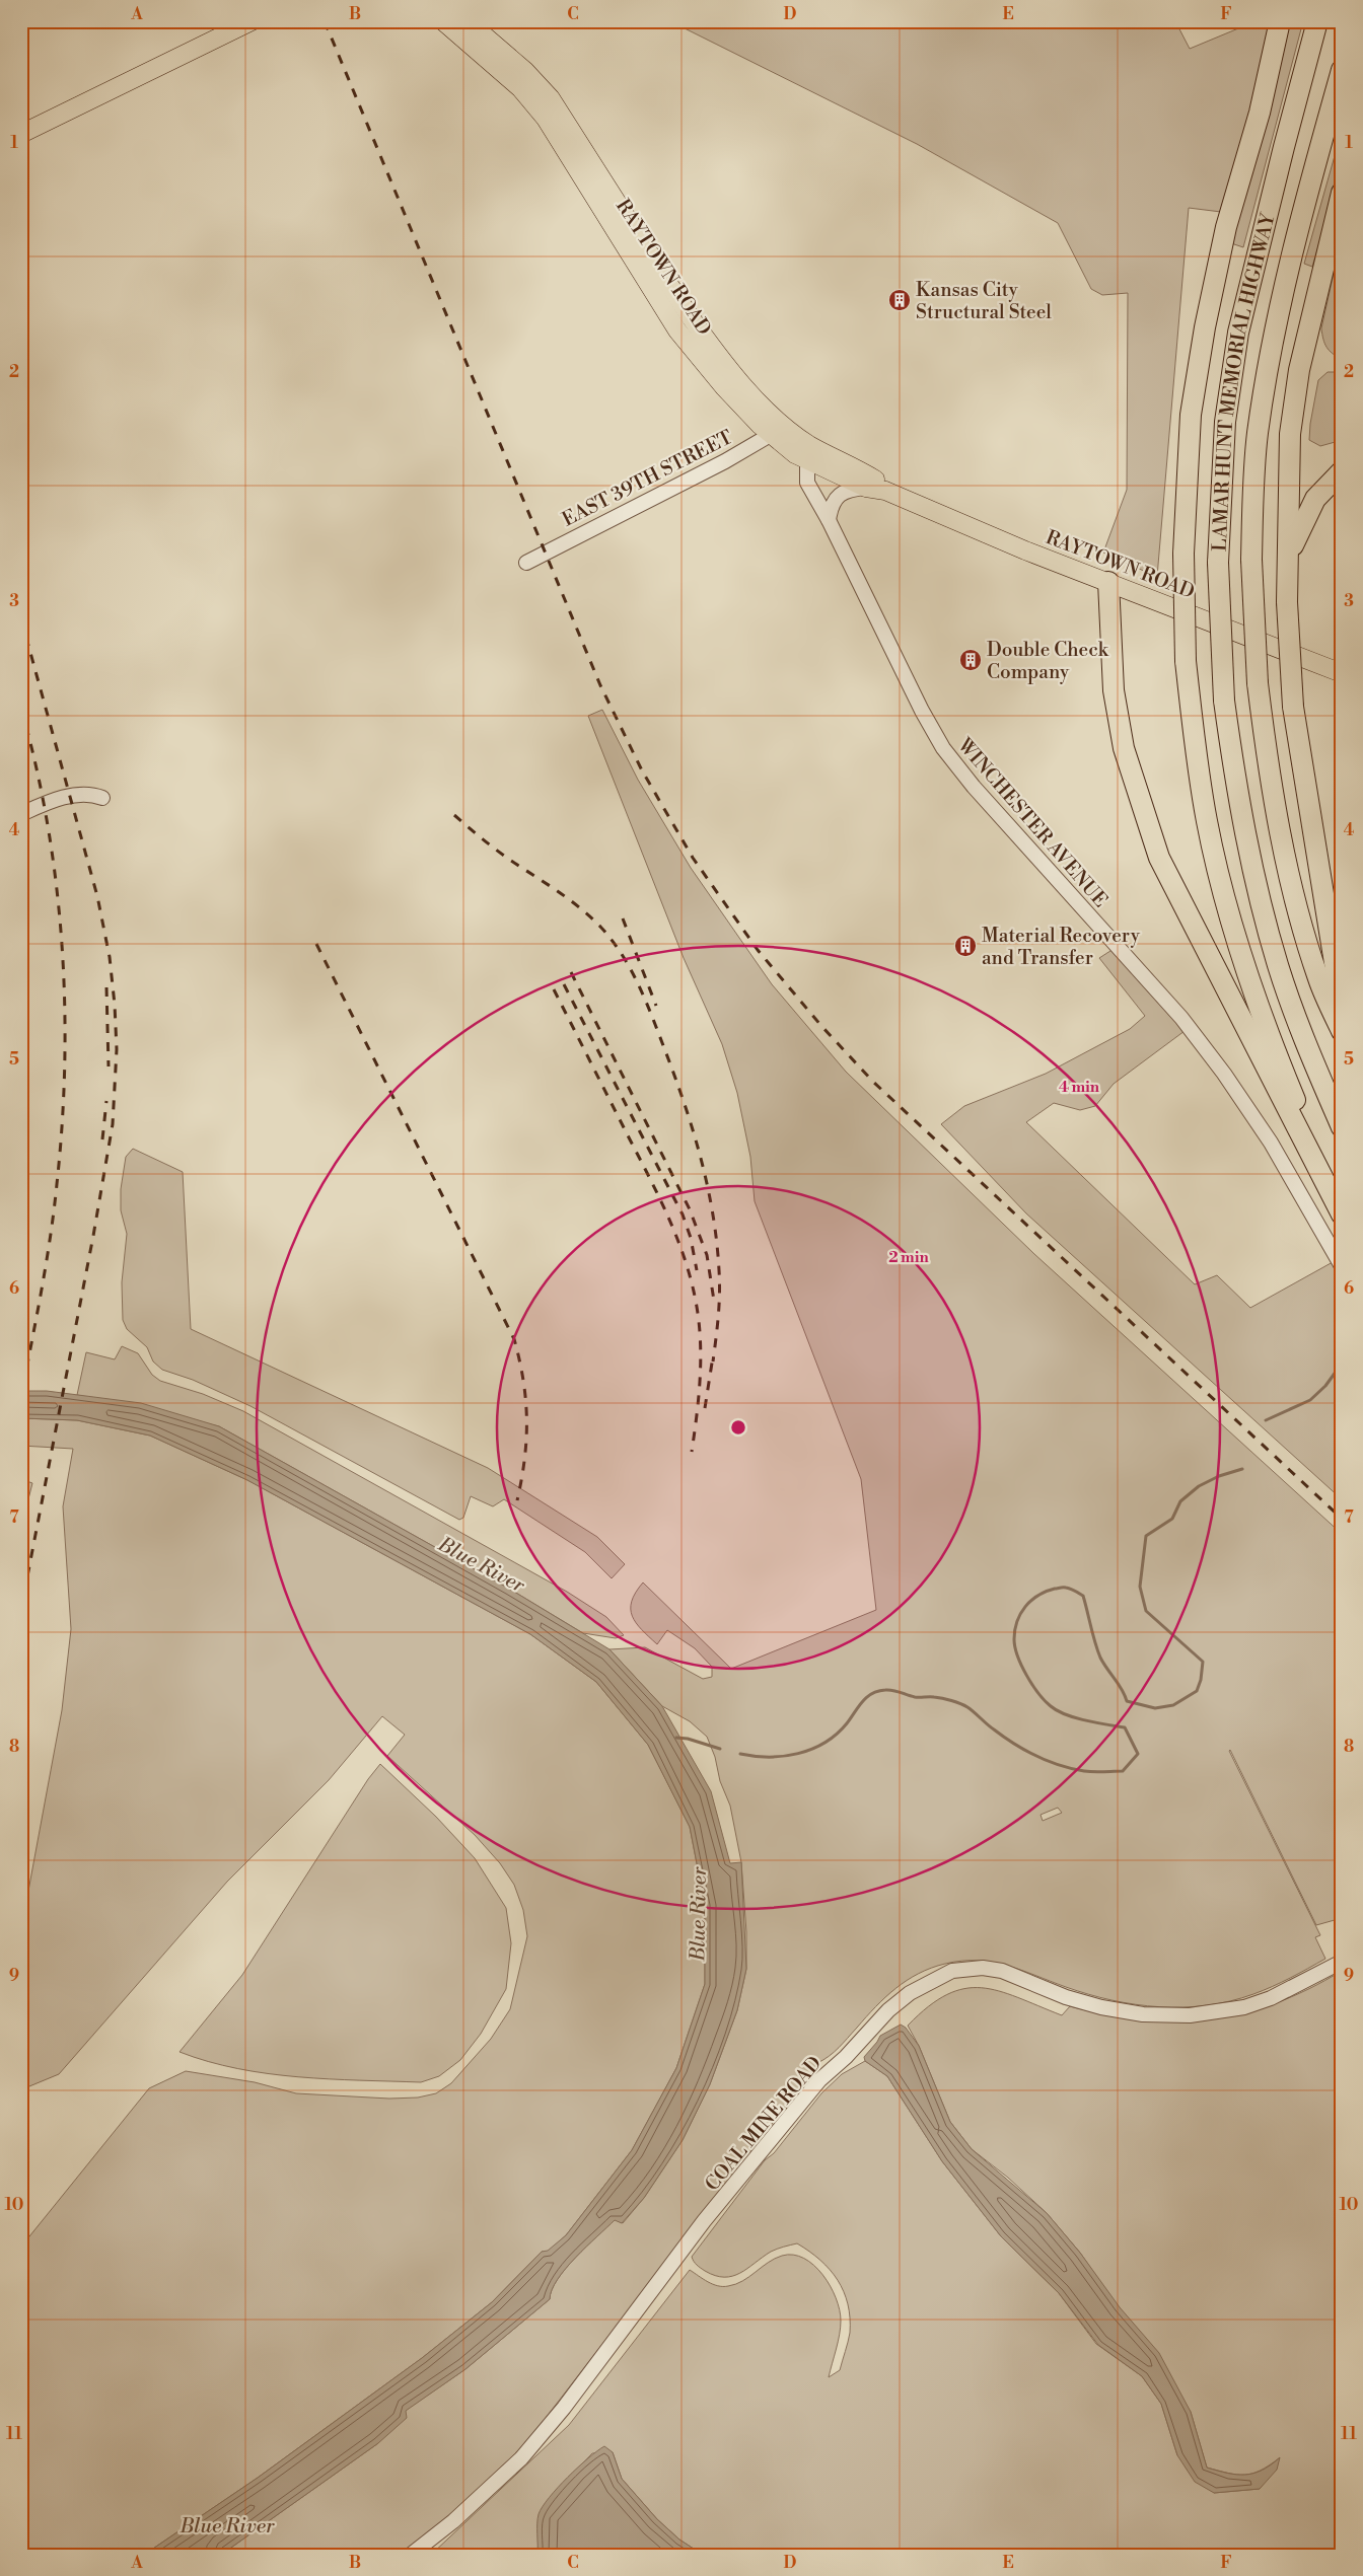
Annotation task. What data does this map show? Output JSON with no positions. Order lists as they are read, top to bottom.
{
  "streets": {
    "highway": ["LAMAR HUNT MEMORIAL HIGHWAY"],
    "main road": ["RAYTOWN ROAD"],
    "street": ["EAST 39TH STREET", "WINCHESTER AVENUE", "COAL MINE ROAD"]
  },
  "crossings": [
    ["RAYTOWN ROAD", "EAST 39TH STREET"],
    ["RAYTOWN ROAD", "WINCHESTER AVENUE"]
  ],
  "water": ["Blue River"],
  "places": {
    "building": ["Kansas City Structural Steel", "Double Check Company", "Material Recovery and Transfer"]
  },
  "grid": {
    "columns": [
      "A",
      "B",
      "C",
      "D",
      "E",
      "F"
    ],
    "rows": [
      "1",
      "2",
      "3",
      "4",
      "5",
      "6",
      "7",
      "8",
      "9",
      "10",
      "11"
    ]
  },
  "rings": ["4 min", "2 min"]
}
